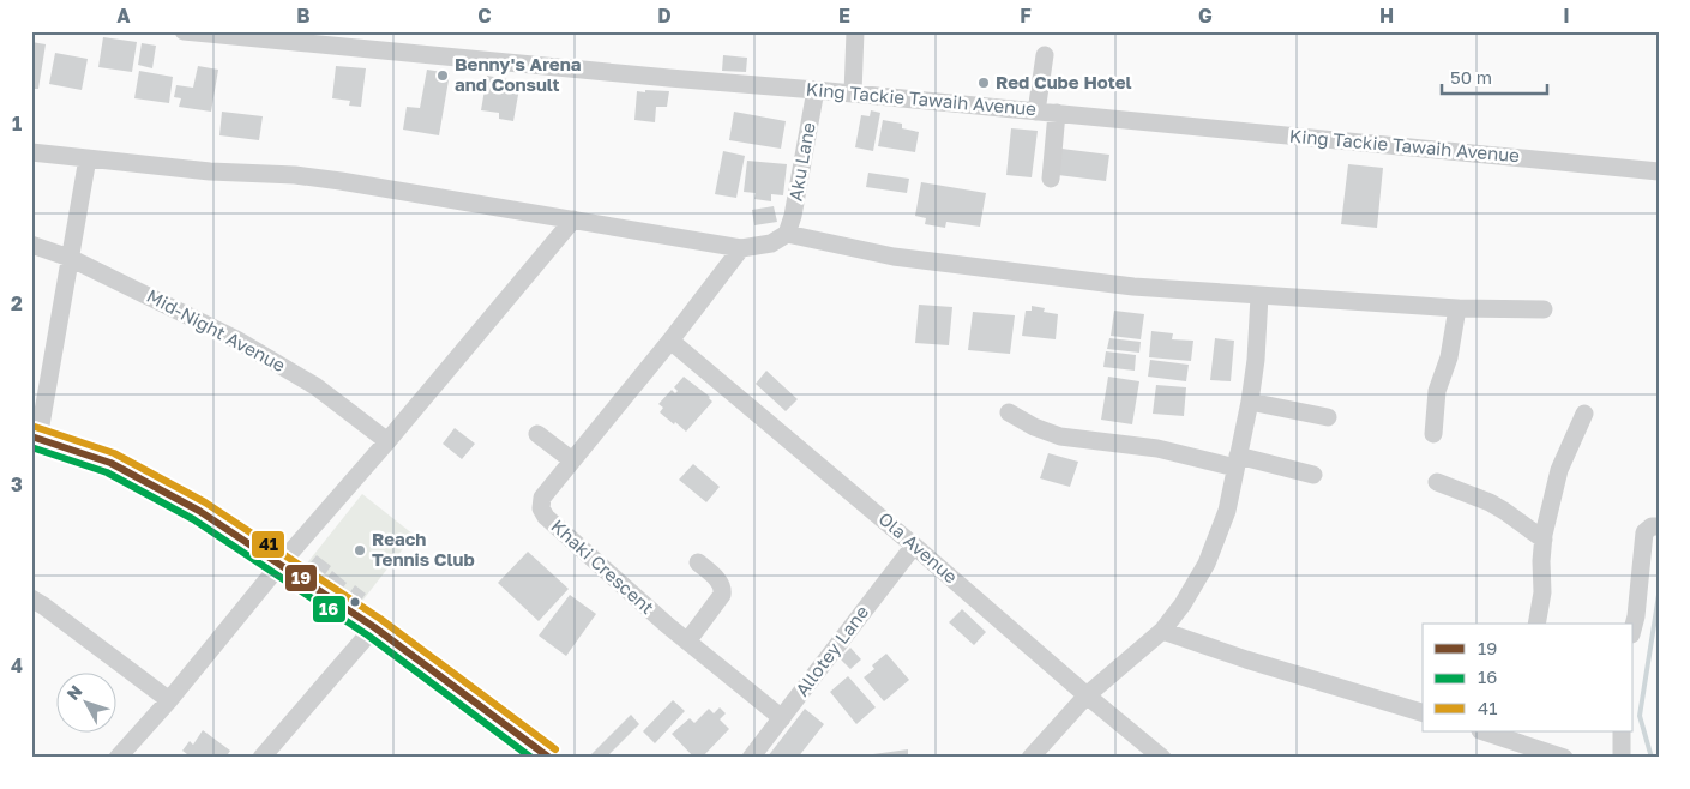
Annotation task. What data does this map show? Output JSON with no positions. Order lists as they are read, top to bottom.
{
  "streets": {
    "street": [
      "King Tackie Tawaih Avenue",
      "Aku Lane",
      "Mid-Night Avenue",
      "Ola Avenue",
      "Khaki Crescent",
      "Allotey Lane"
    ]
  },
  "crossings": [
    ["King Tackie Tawaih Avenue", "Aku Lane"],
    ["Ola Avenue", "Khaki Crescent"],
    ["Ola Avenue", "Allotey Lane"],
    ["Khaki Crescent", "Allotey Lane"]
  ],
  "places": ["Benny's Arena and Consult", "Red Cube Hotel", "Reach Tennis Club"],
  "lines": ["transit line 41", "transit line 19", "transit line 16"],
  "legend": ["19", "16", "41"],
  "scale_bar": "50 m",
  "north": "top left",
  "grid": {
    "columns": [
      "A",
      "B",
      "C",
      "D",
      "E",
      "F",
      "G",
      "H",
      "I"
    ],
    "rows": [
      "1",
      "2",
      "3",
      "4"
    ]
  }
}
